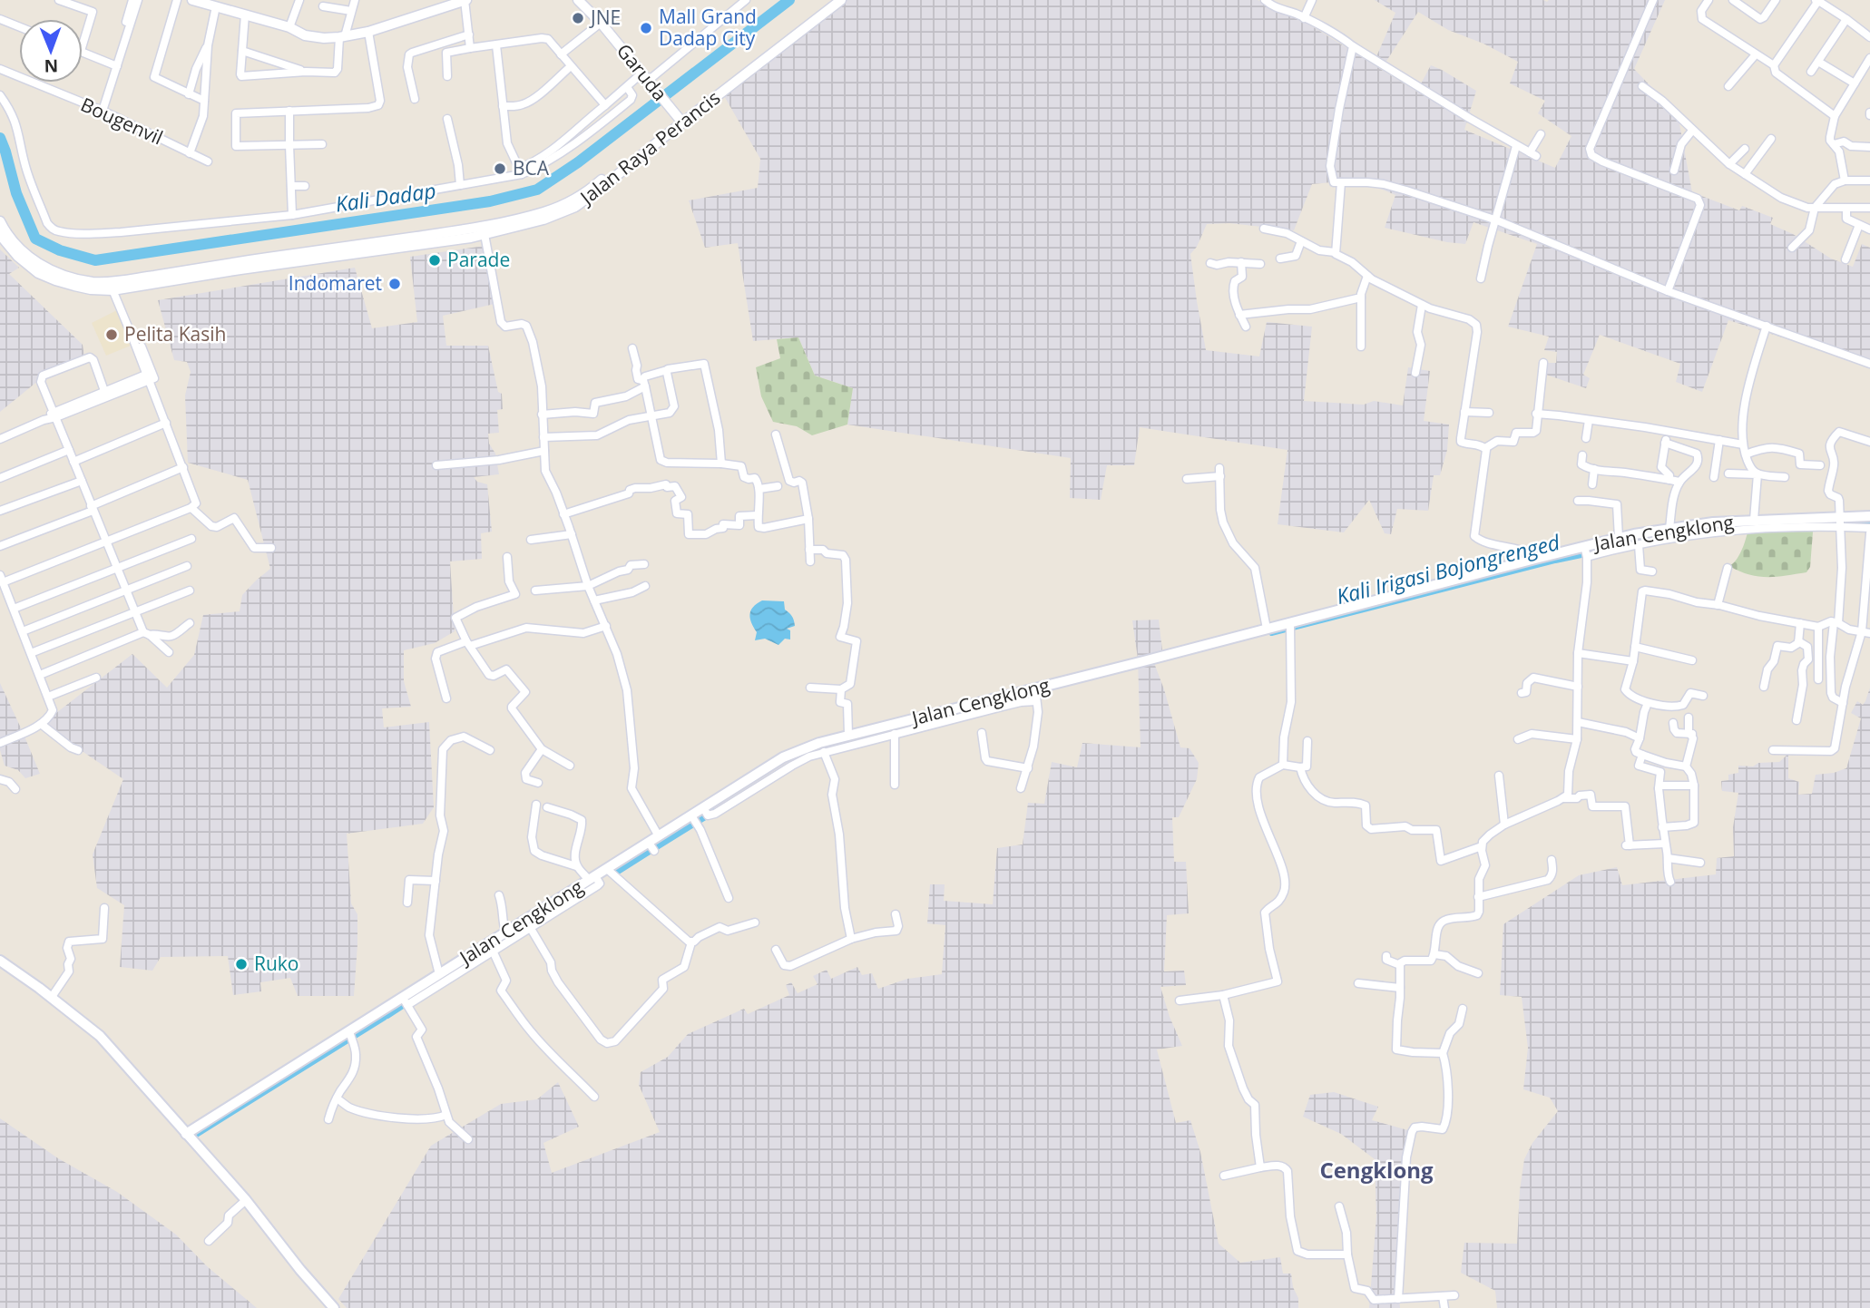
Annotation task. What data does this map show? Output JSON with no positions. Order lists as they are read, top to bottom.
{
  "streets": {
    "main road": ["Jalan Cengklong"],
    "street": ["Garuda", "Bougenvil", "Jalan Raya Perancis"]
  },
  "crossings": [
    ["Garuda", "Jalan Raya Perancis"]
  ],
  "districts": ["Cengklong"],
  "water": ["Kali Dadap", "Kali Irigasi Bojongrenged"],
  "places": [
    "JNE",
    "Mall Grand Dadap City",
    "BCA",
    "Parade",
    "Indomaret",
    "Pelita Kasih",
    "Ruko"
  ],
  "north": "bottom"
}
